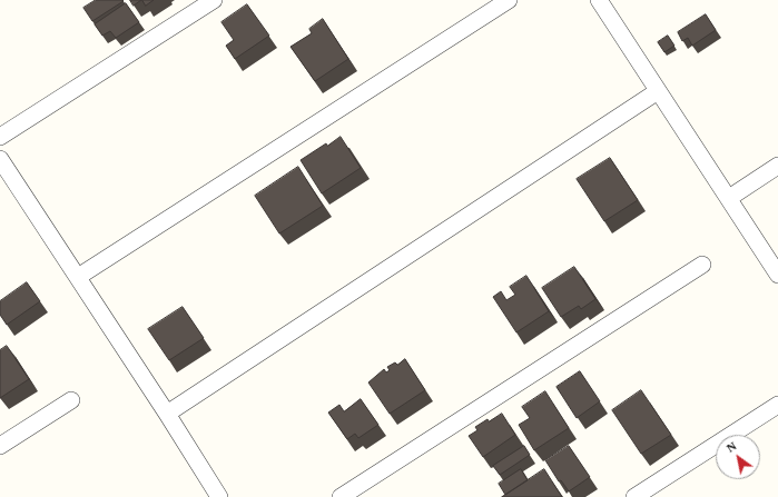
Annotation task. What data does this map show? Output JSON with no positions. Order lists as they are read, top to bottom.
{
  "north": "top left"
}
